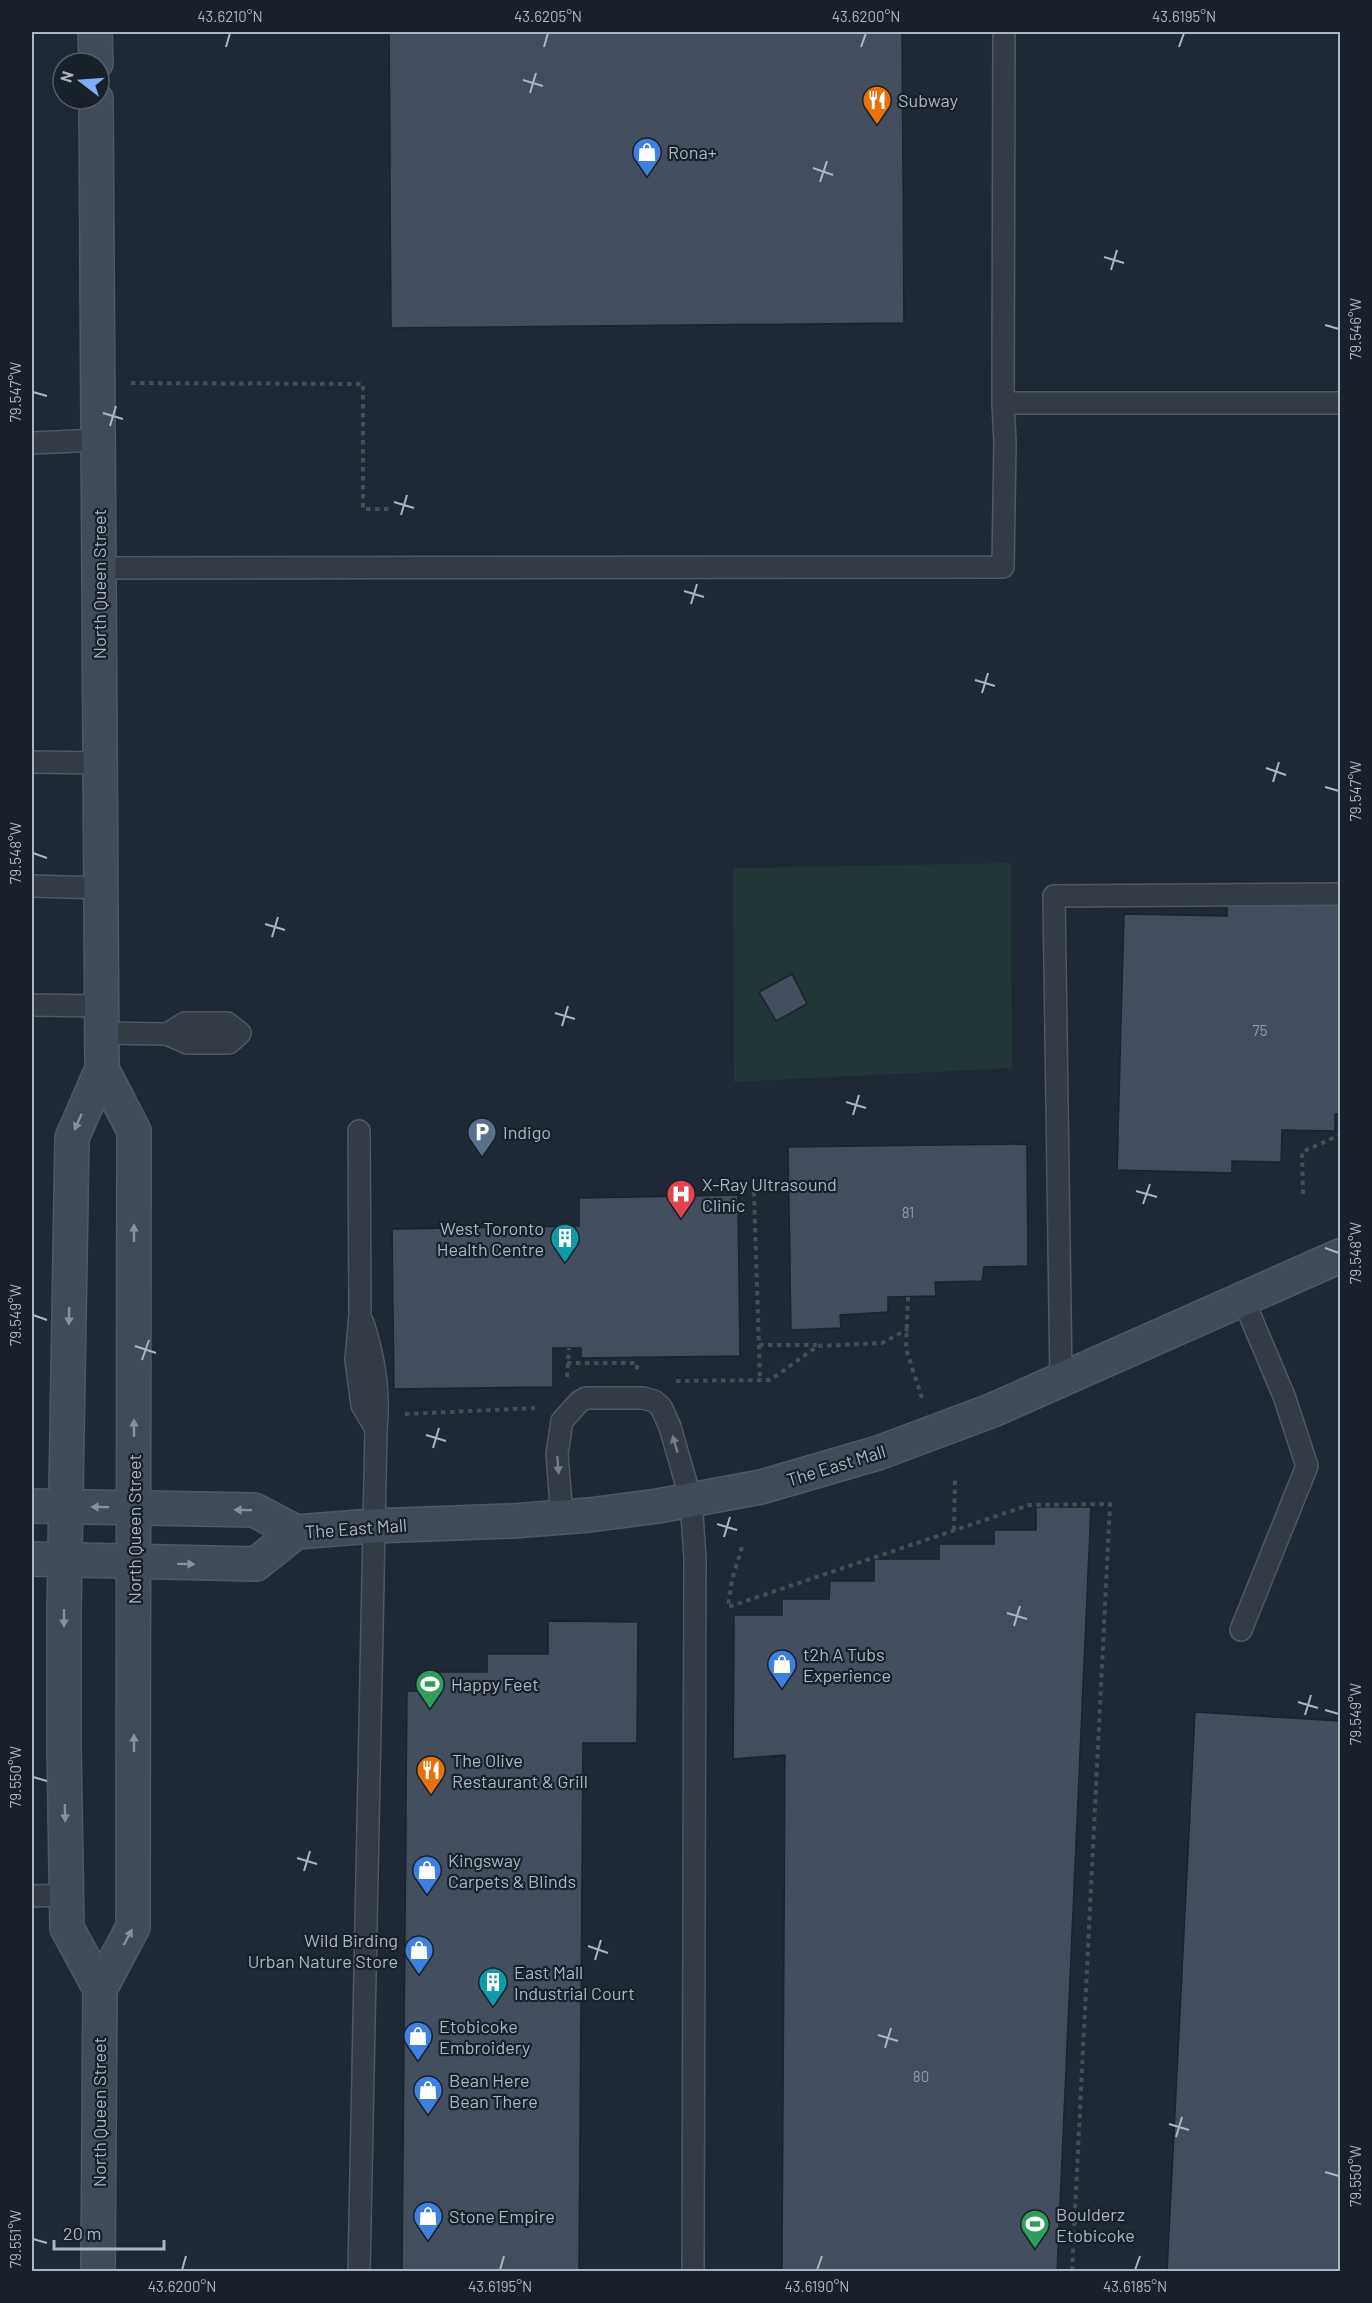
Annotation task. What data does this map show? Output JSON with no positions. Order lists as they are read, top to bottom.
{
  "streets": {
    "main road": ["North Queen Street", "The East Mall"]
  },
  "crossings": [
    ["North Queen Street", "The East Mall"]
  ],
  "places": {
    "restaurant": ["Subway", "The Olive Restaurant & Grill"],
    "shop": [
      "Rona+",
      "t2h A Tubs Experience",
      "Kingsway Carpets & Blinds",
      "Wild Birding Urban Nature Store",
      "Etobicoke Embroidery",
      "Bean Here Bean There",
      "Stone Empire"
    ],
    "parking": ["Indigo"],
    "hospital": ["X-Ray Ultrasound Clinic"],
    "building": ["West Toronto Health Centre", "East Mall Industrial Court"],
    "sports": ["Happy Feet", "Boulderz Etobicoke"]
  },
  "house_numbers": ["75", "81", "80"],
  "scale_bar": "20 m",
  "north": "left",
  "coordinates": [
    "43.6210°N",
    "43.6205°N",
    "43.6200°N",
    "43.6195°N",
    "79.546°W",
    "79.547°W",
    "79.548°W",
    "79.549°W",
    "79.550°W",
    "79.551°W",
    "43.6190°N",
    "43.6185°N"
  ]
}
